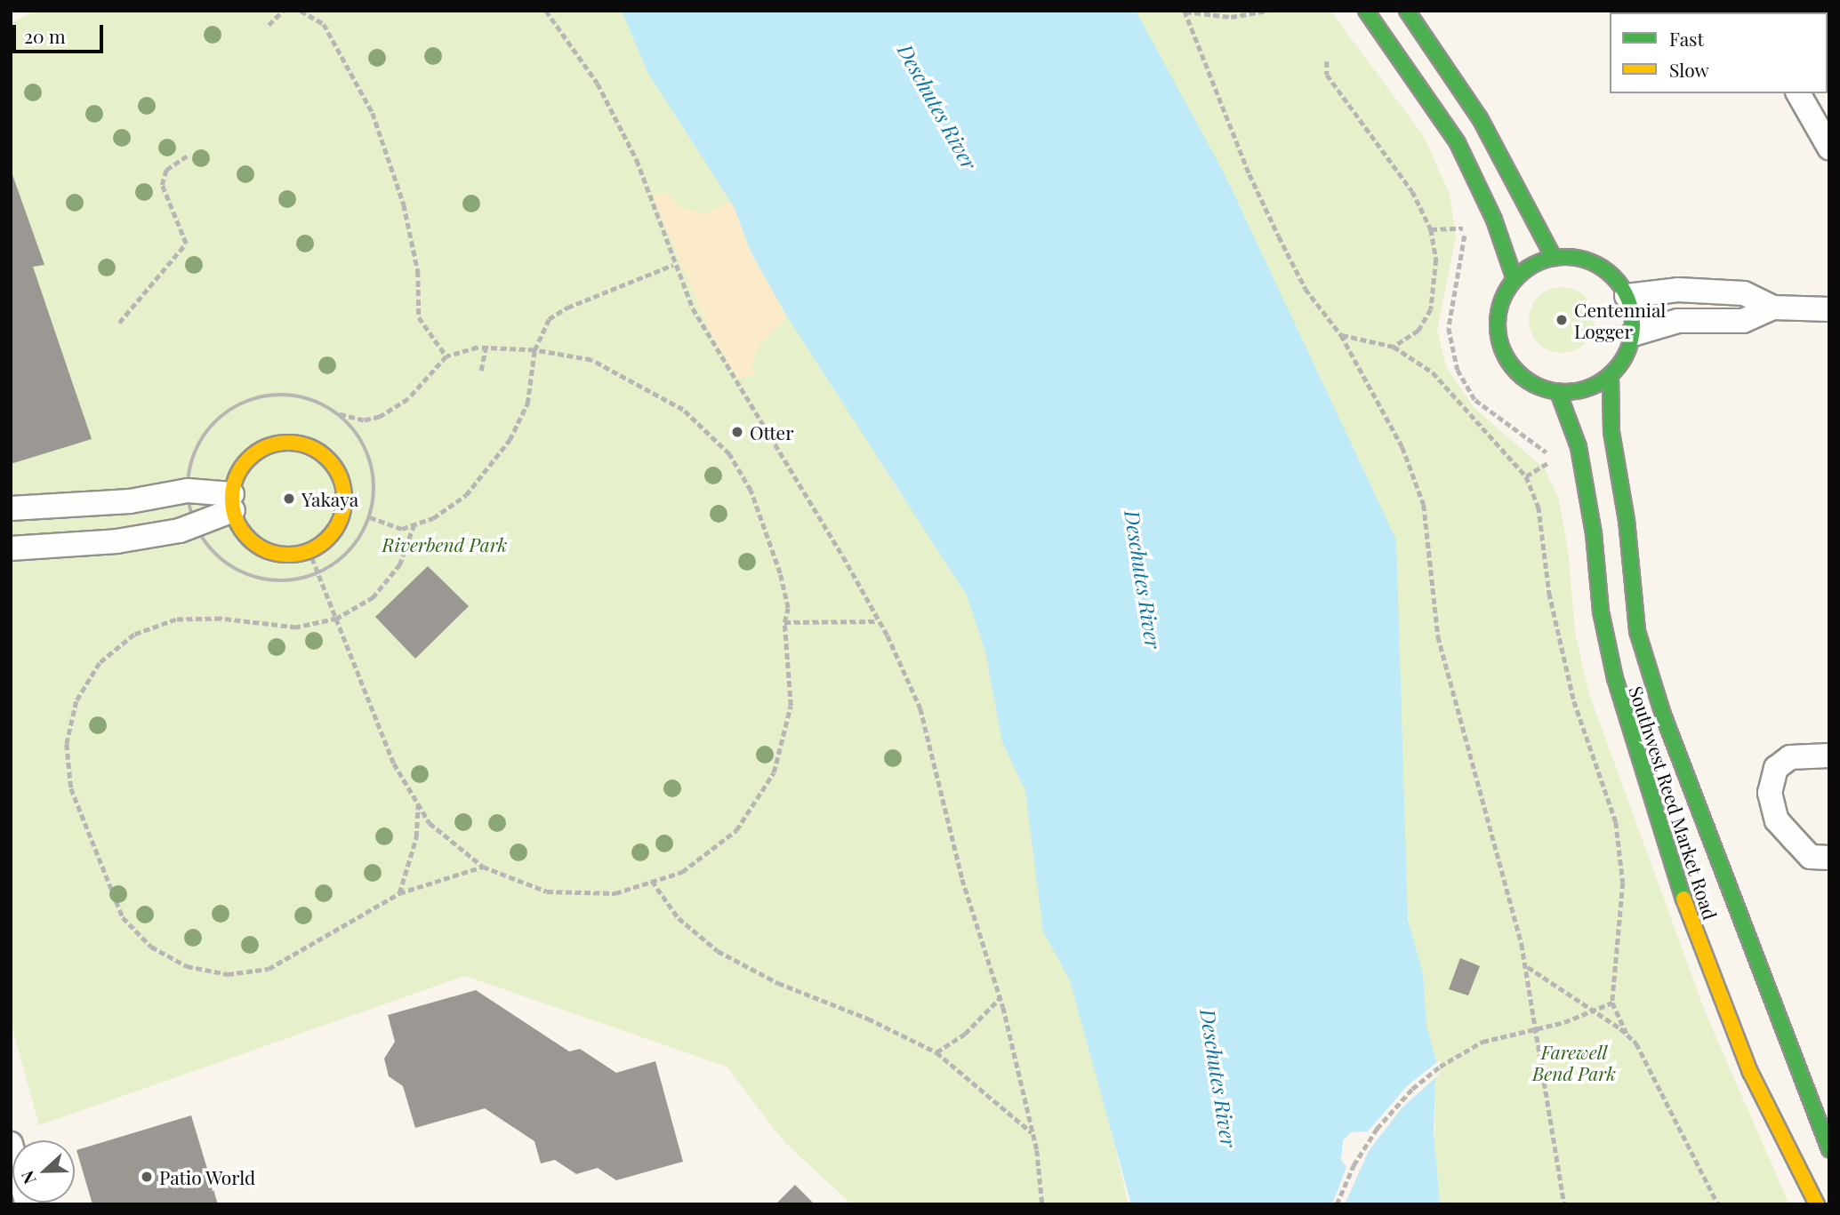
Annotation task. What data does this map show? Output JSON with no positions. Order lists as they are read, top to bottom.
{
  "streets": {
    "main road": ["Southwest Reed Market Road"]
  },
  "water": ["Deschutes River"],
  "parks": ["Riverbend Park", "Farewell Bend Park"],
  "places": [
    "Centennial Logger",
    "Otter",
    "Yakaya",
    "Patio World"
  ],
  "legend": ["Fast", "Slow"],
  "scale_bar": "20 m",
  "north": "left"
}
